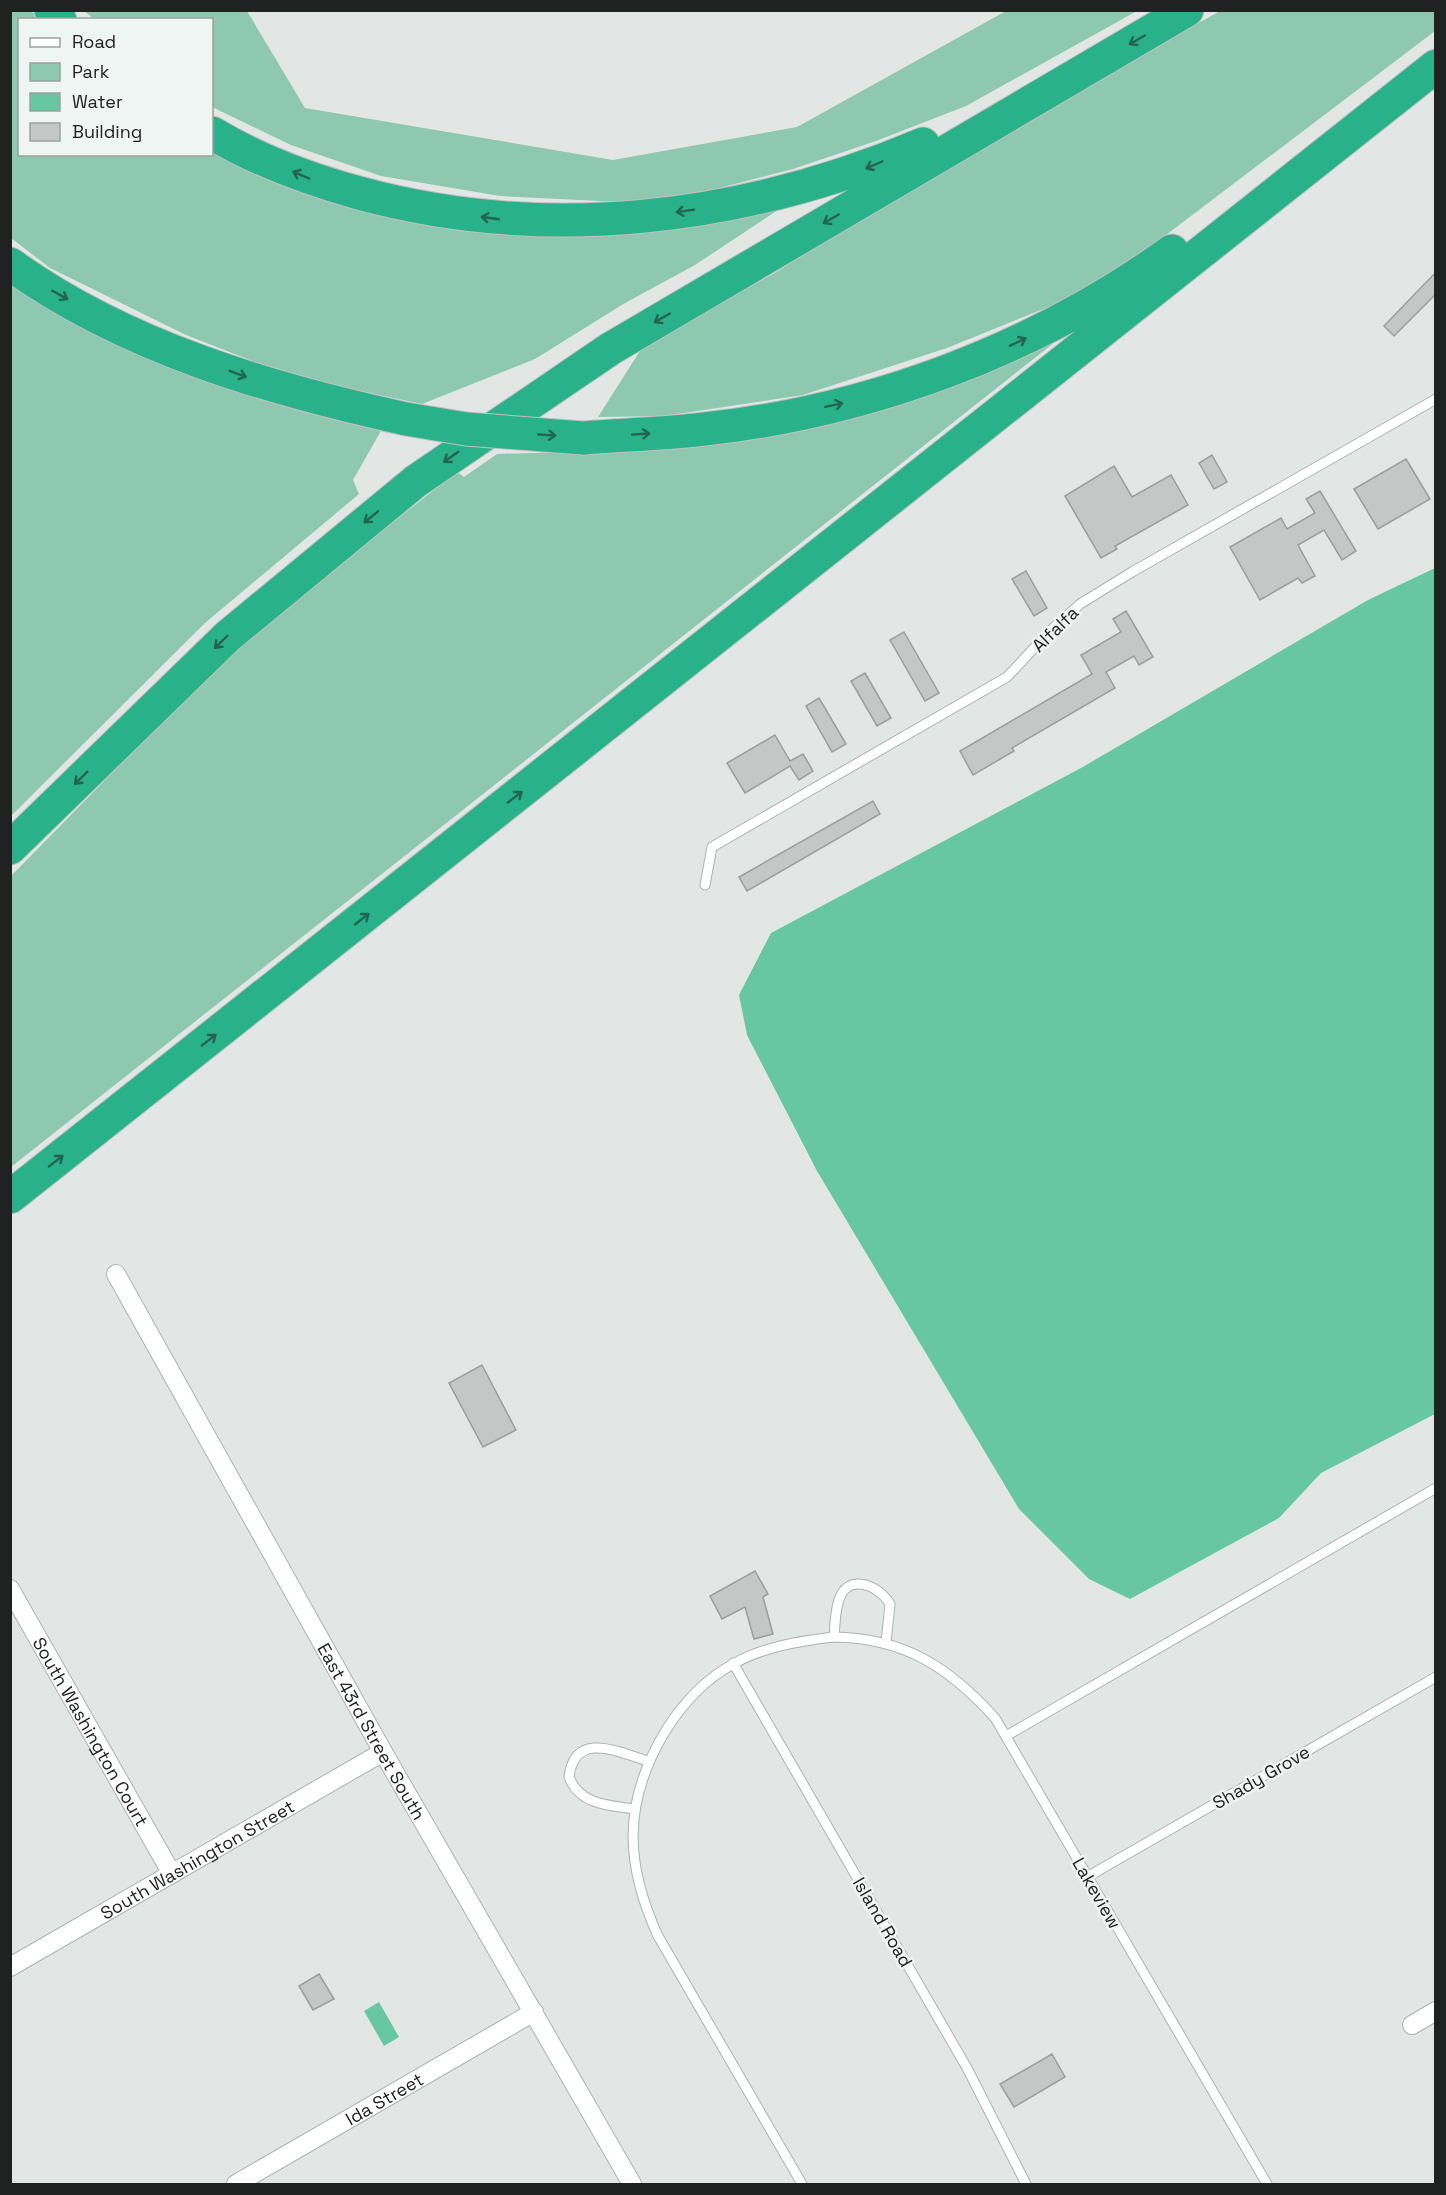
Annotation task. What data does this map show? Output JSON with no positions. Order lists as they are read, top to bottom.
{
  "streets": {
    "street": [
      "East 43rd Street South",
      "South Washington Court",
      "South Washington Street",
      "Ida Street"
    ],
    "lane": [
      "Alfalfa",
      "Shady Grove",
      "Lakeview",
      "Island Road"
    ]
  },
  "crossings": [
    ["East 43rd Street South", "South Washington Street"],
    ["East 43rd Street South", "Ida Street"],
    ["South Washington Court", "South Washington Street"],
    ["Shady Grove", "Lakeview"],
    ["Lakeview", "Island Road"]
  ],
  "legend": [
    "Road",
    "Park",
    "Water",
    "Building"
  ]
}
